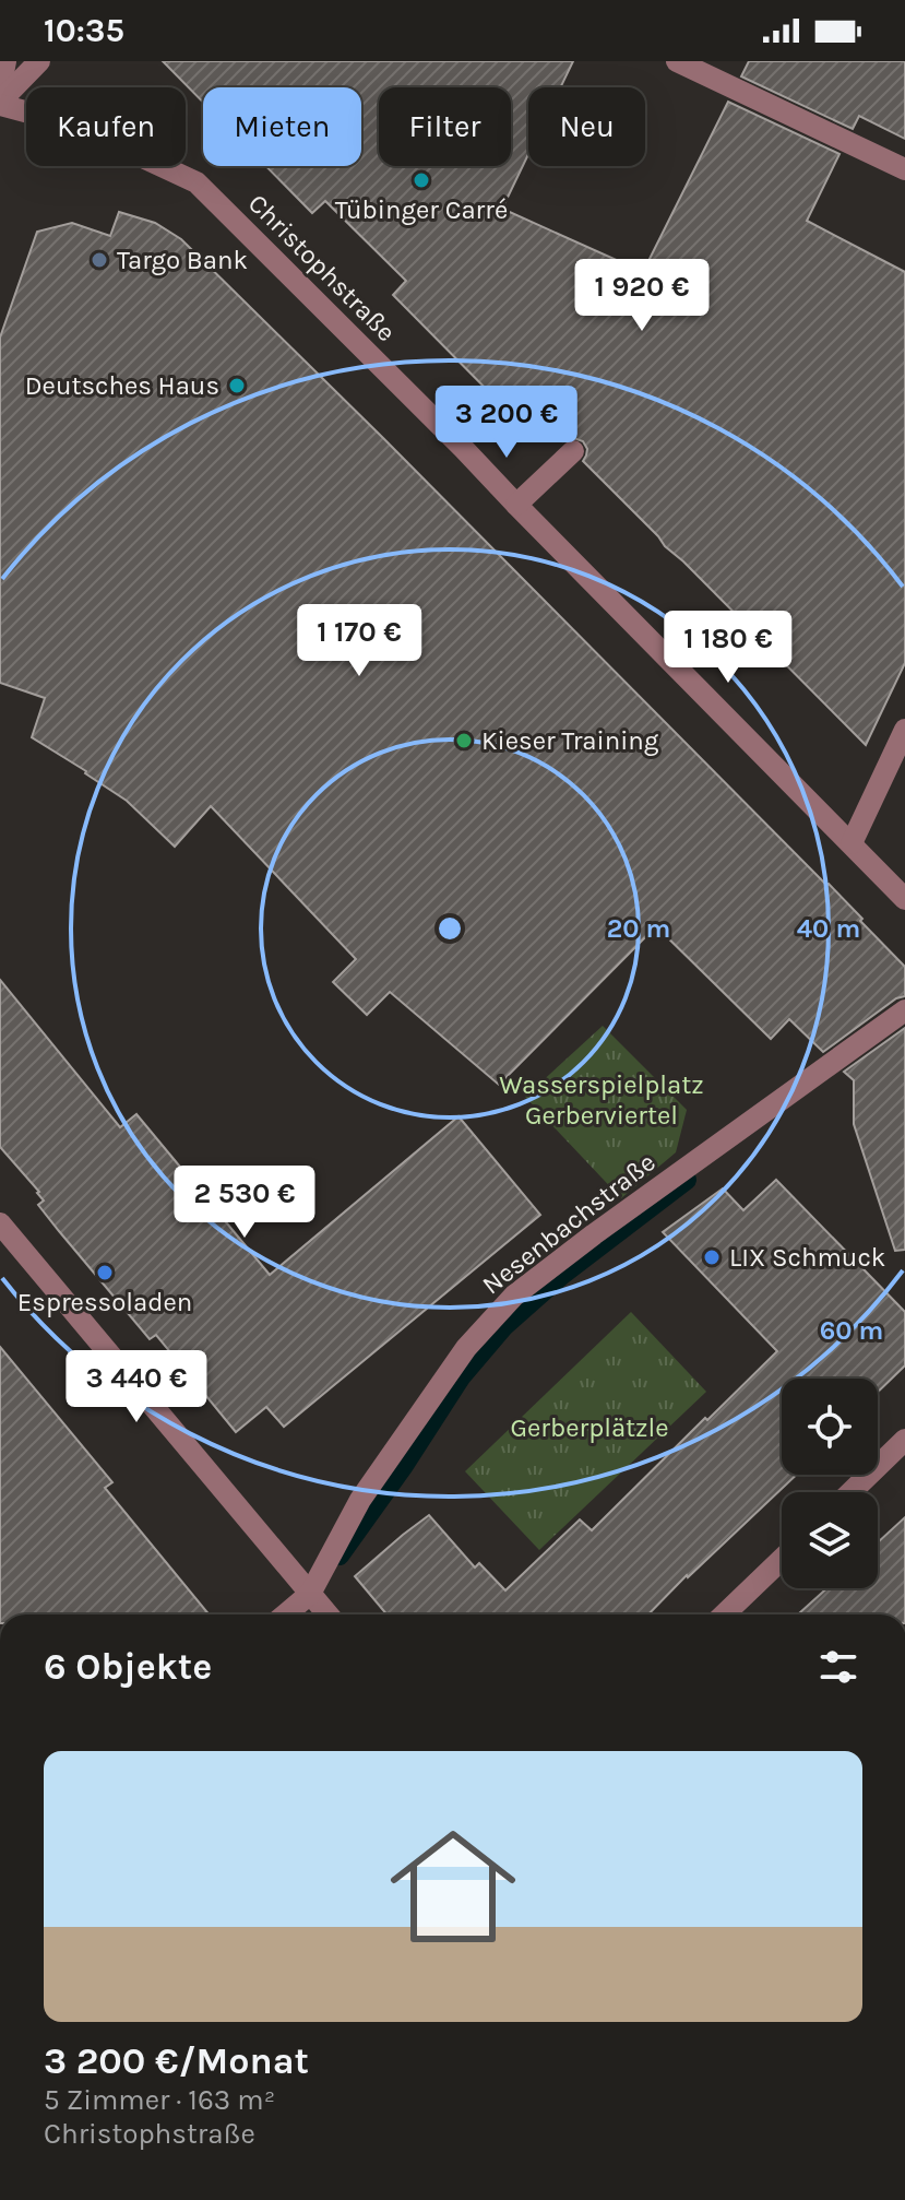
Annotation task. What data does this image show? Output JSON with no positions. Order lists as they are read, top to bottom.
{
  "streets": {
    "street": ["Christophstraße", "Nesenbachstraße"]
  },
  "parks": ["Wasserspielplatz Gerberviertel", "Gerberplätzle"],
  "places": [
    "Tübinger Carré",
    "Targo Bank",
    "Deutsches Haus",
    "Kieser Training",
    "LIX Schmuck",
    "Espressoladen"
  ],
  "page": {
    "status": "10:35",
    "chip": [
      "Kaufen",
      "Mieten",
      "Filter",
      "Neu"
    ],
    "price": [
      "1 920 €",
      "3 200 €",
      "1 170 €",
      "1 180 €",
      "2 530 €",
      "3 440 €"
    ],
    "heading": "6 Objekte",
    "list": [
      {
        "name": "3 200 €/Monat",
        "note": "5 Zimmer · 163 m² · Christophstraße"
      }
    ]
  },
  "rings": ["20 m", "40 m", "60 m"]
}
